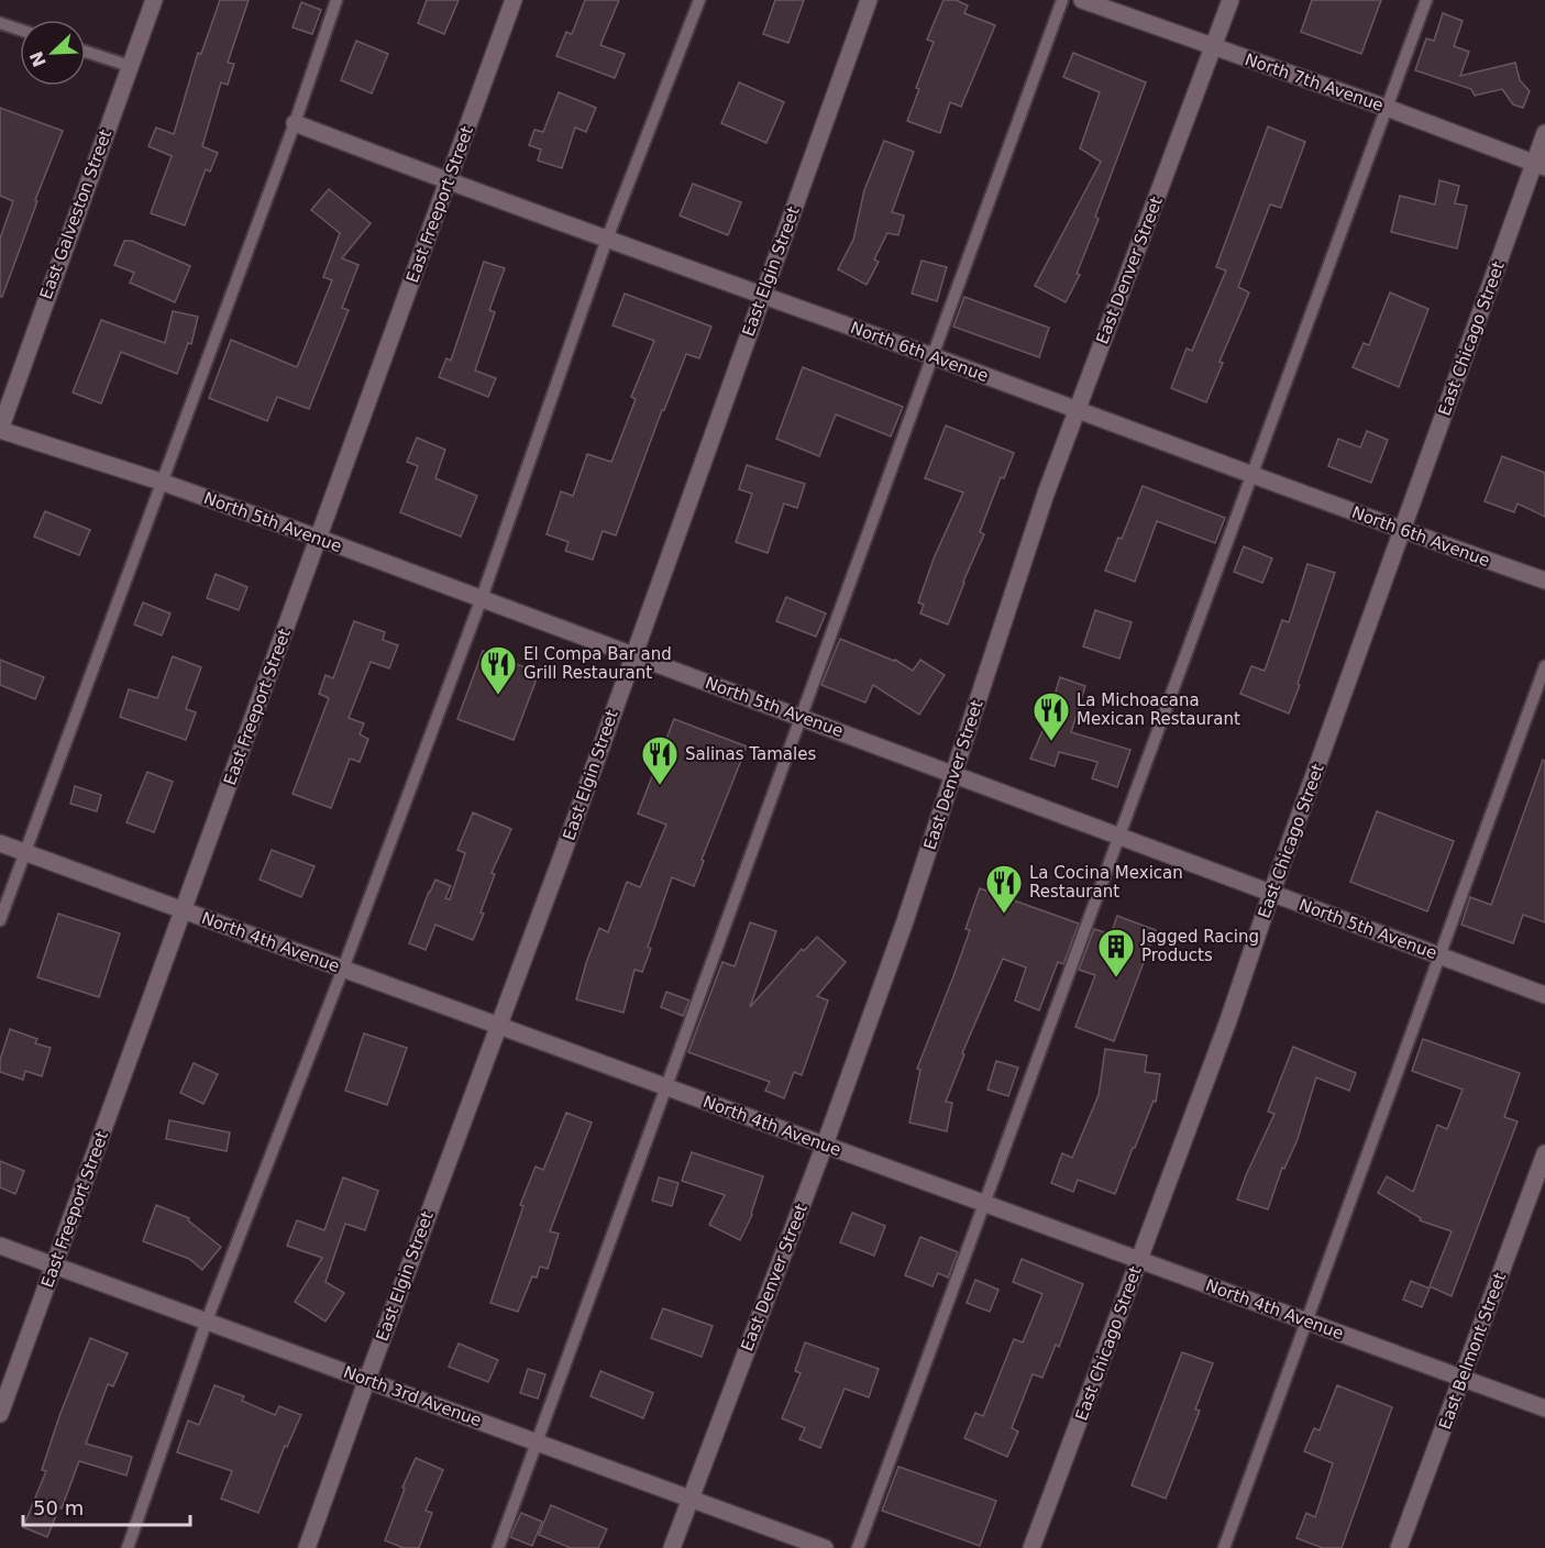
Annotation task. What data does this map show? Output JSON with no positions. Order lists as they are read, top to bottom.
{
  "streets": {
    "street": [
      "North 7th Avenue",
      "East Freeport Street",
      "East Galveston Street",
      "East Denver Street",
      "East Elgin Street",
      "East Chicago Street",
      "North 6th Avenue",
      "North 5th Avenue",
      "North 4th Avenue",
      "East Belmont Street",
      "North 3rd Avenue"
    ]
  },
  "crossings": [
    ["North 7th Avenue", "East Denver Street"],
    ["North 7th Avenue", "East Chicago Street"],
    ["East Freeport Street", "North 6th Avenue"],
    ["East Freeport Street", "North 5th Avenue"],
    ["East Freeport Street", "North 4th Avenue"],
    ["East Freeport Street", "North 3rd Avenue"],
    ["East Galveston Street", "North 5th Avenue"],
    ["East Denver Street", "North 6th Avenue"],
    ["East Denver Street", "North 5th Avenue"],
    ["East Denver Street", "North 4th Avenue"],
    ["East Denver Street", "North 3rd Avenue"],
    ["East Elgin Street", "North 6th Avenue"],
    ["East Elgin Street", "North 5th Avenue"],
    ["East Elgin Street", "North 4th Avenue"],
    ["East Elgin Street", "North 3rd Avenue"],
    ["East Chicago Street", "North 6th Avenue"],
    ["East Chicago Street", "North 5th Avenue"],
    ["East Chicago Street", "North 4th Avenue"],
    ["North 4th Avenue", "East Belmont Street"]
  ],
  "places": {
    "restaurant": [
      "El Compa Bar and Grill Restaurant",
      "La Michoacana Mexican Restaurant",
      "Salinas Tamales",
      "La Cocina Mexican Restaurant"
    ],
    "building": ["Jagged Racing Products"]
  },
  "scale_bar": "50 m",
  "north": "bottom left"
}
